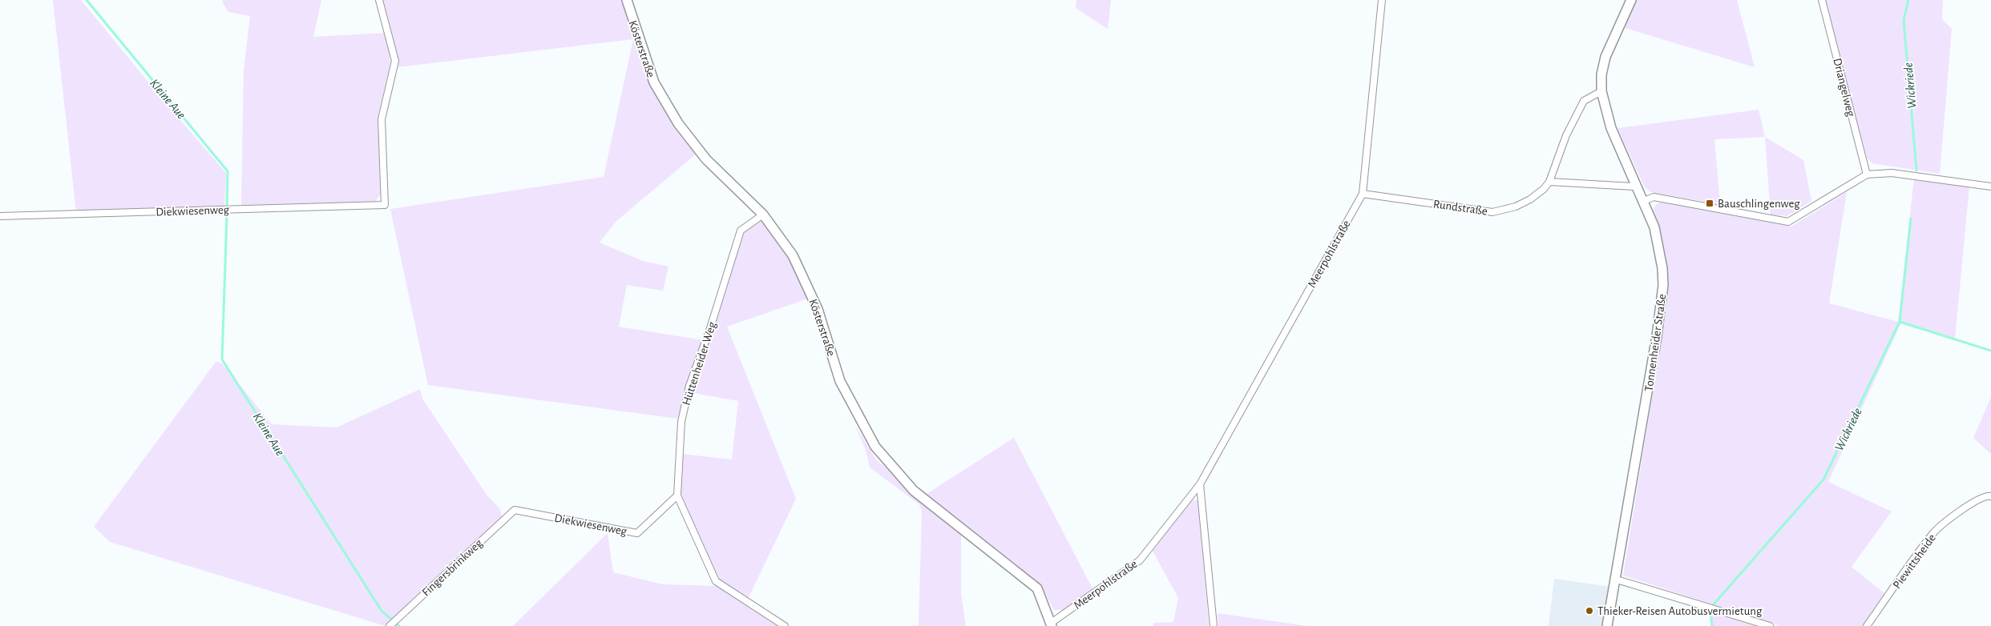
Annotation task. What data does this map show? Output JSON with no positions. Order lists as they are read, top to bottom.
{
  "streets": {
    "main road": ["Kösterstraße", "Tonnenheider Straße"],
    "street": [
      "Driangelweg",
      "Rundstraße",
      "Diekwiesenweg",
      "Meerpohlstraße",
      "Hüttenheider Weg",
      "Piewittsheide",
      "Fingersbrinkweg"
    ]
  },
  "crossings": [
    ["Kösterstraße", "Meerpohlstraße"],
    ["Kösterstraße", "Hüttenheider Weg"],
    ["Rundstraße", "Meerpohlstraße"],
    ["Rundstraße", "Tonnenheider Straße"],
    ["Diekwiesenweg", "Hüttenheider Weg"],
    ["Diekwiesenweg", "Fingersbrinkweg"]
  ],
  "water": ["Wickriede", "Kleine Aue"],
  "places": {
    "transit": ["Bauschlingenweg"],
    "other": ["Thieker-Reisen Autobusvermietung"]
  }
}
